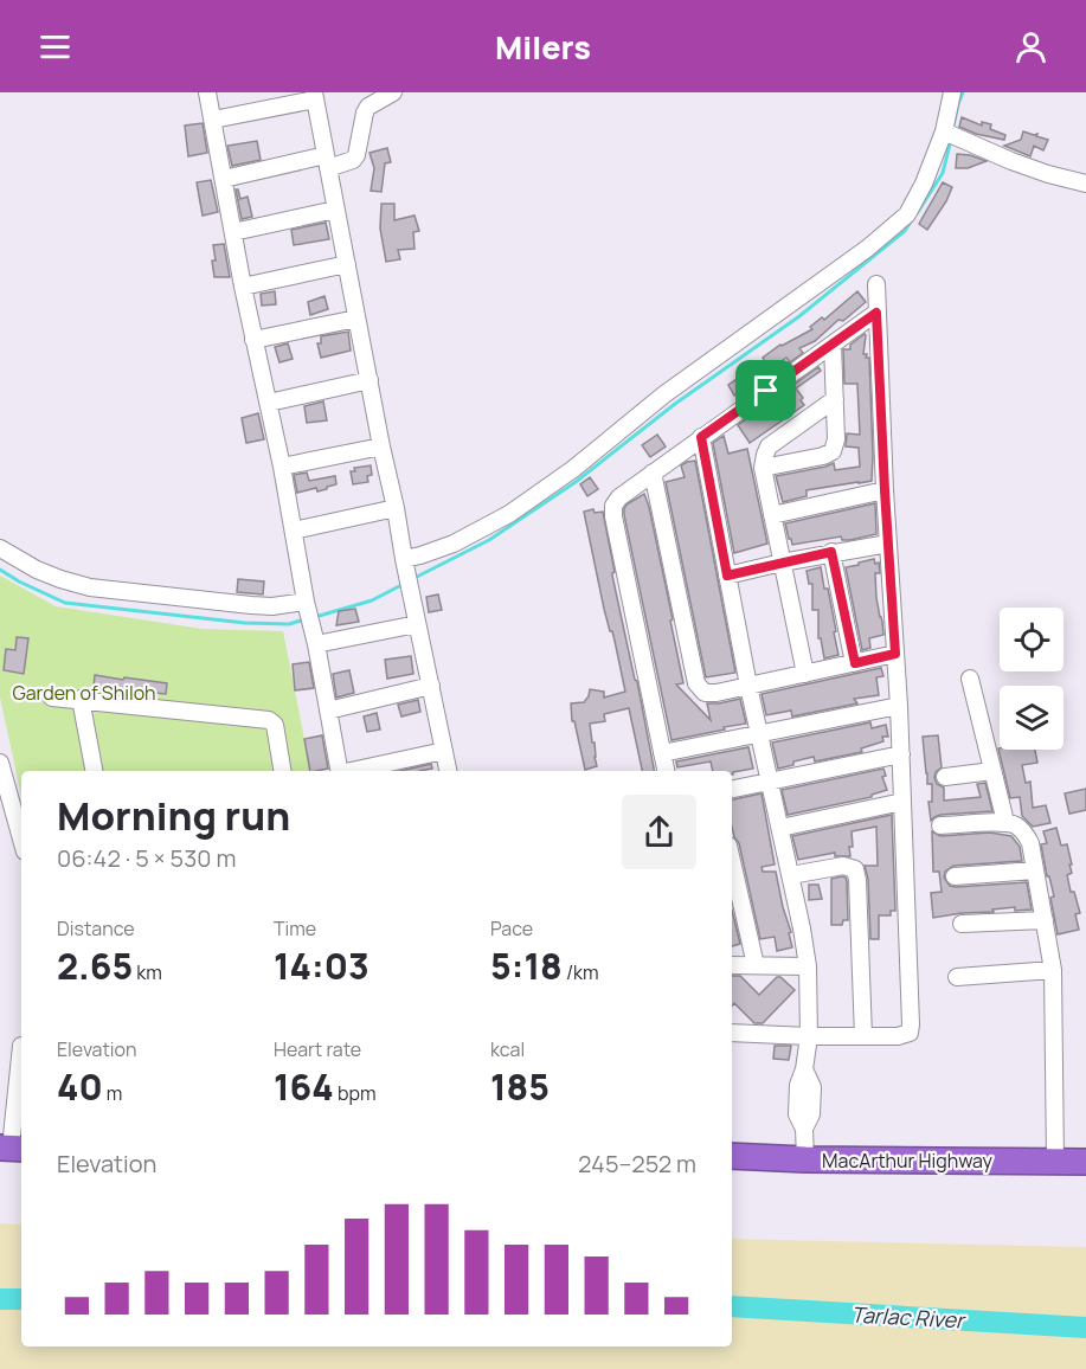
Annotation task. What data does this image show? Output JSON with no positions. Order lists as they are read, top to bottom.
{
  "streets": {
    "highway": ["MacArthur Highway"]
  },
  "water": ["Tarlac River"],
  "parks": ["Garden of Shiloh"],
  "page": {
    "header": "Milers",
    "heading": ["Morning run", "06:42 · 5 × 530 m"],
    "stats": [
      ["Distance", "2.65 km"],
      ["Time", "14:03"],
      ["Pace", "5:18 /km"],
      ["Elevation", "40 m"],
      ["Heart rate", "164 bpm"],
      ["kcal", "185"]
    ],
    "chart": ["Elevation", "245–252 m"]
  }
}
